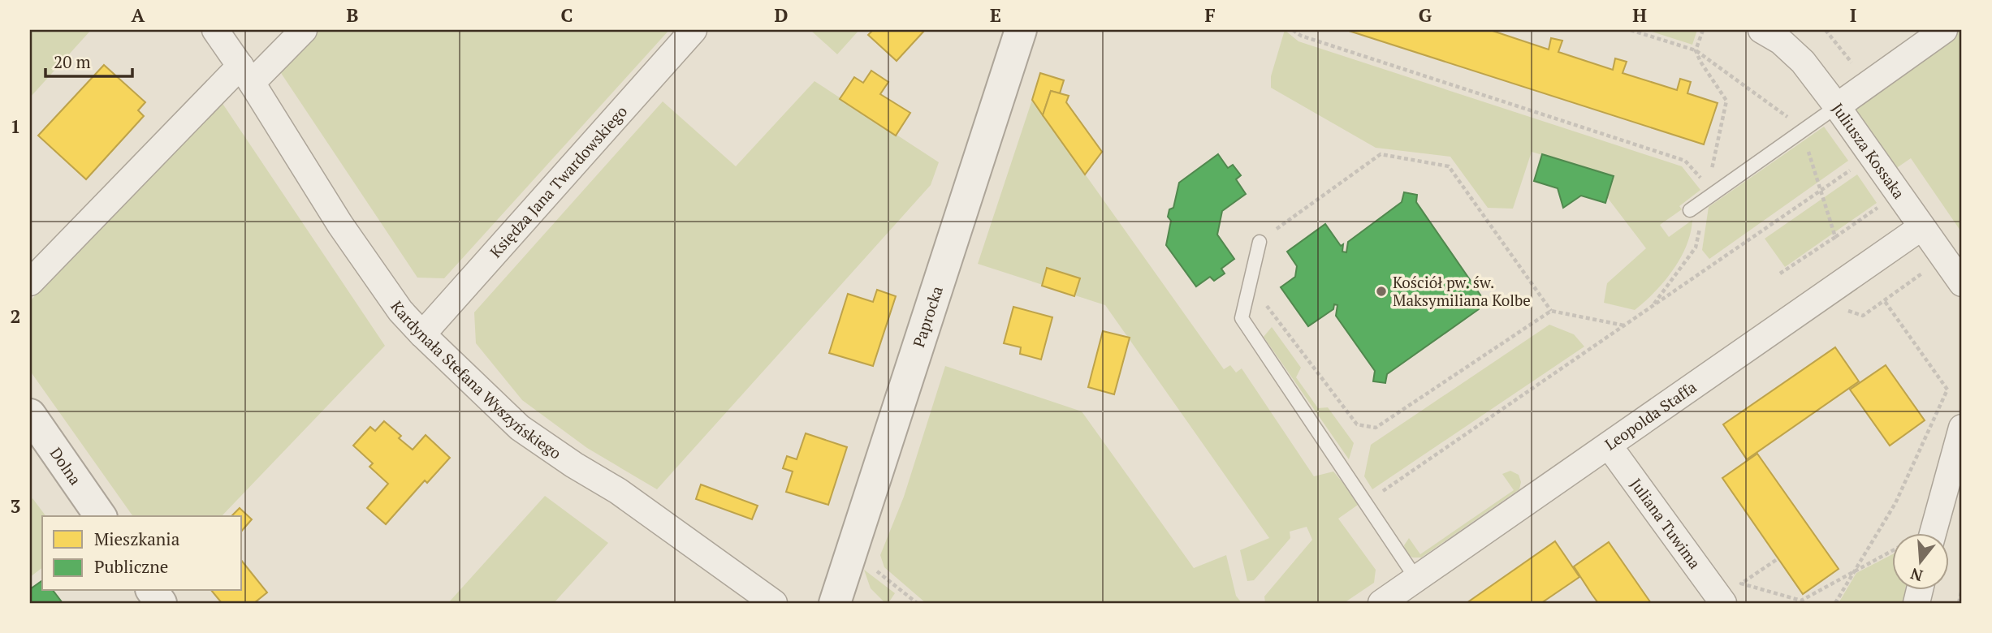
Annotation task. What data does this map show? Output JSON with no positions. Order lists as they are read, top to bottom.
{
  "streets": {
    "street": [
      "Juliusza Kossaka",
      "Księdza Jana Twardowskiego",
      "Paprocka",
      "Kardynała Stefana Wyszyńskiego",
      "Leopolda Staffa",
      "Dolna",
      "Juliana Tuwima"
    ]
  },
  "crossings": [
    ["Juliusza Kossaka", "Leopolda Staffa"],
    ["Księdza Jana Twardowskiego", "Kardynała Stefana Wyszyńskiego"],
    ["Leopolda Staffa", "Juliana Tuwima"]
  ],
  "places": ["Kościół pw. św. Maksymiliana Kolbe"],
  "legend": ["Mieszkania", "Publiczne"],
  "scale_bar": "20 m",
  "north": "bottom",
  "grid": {
    "columns": [
      "A",
      "B",
      "C",
      "D",
      "E",
      "F",
      "G",
      "H",
      "I"
    ],
    "rows": ["1", "2", "3"]
  }
}
